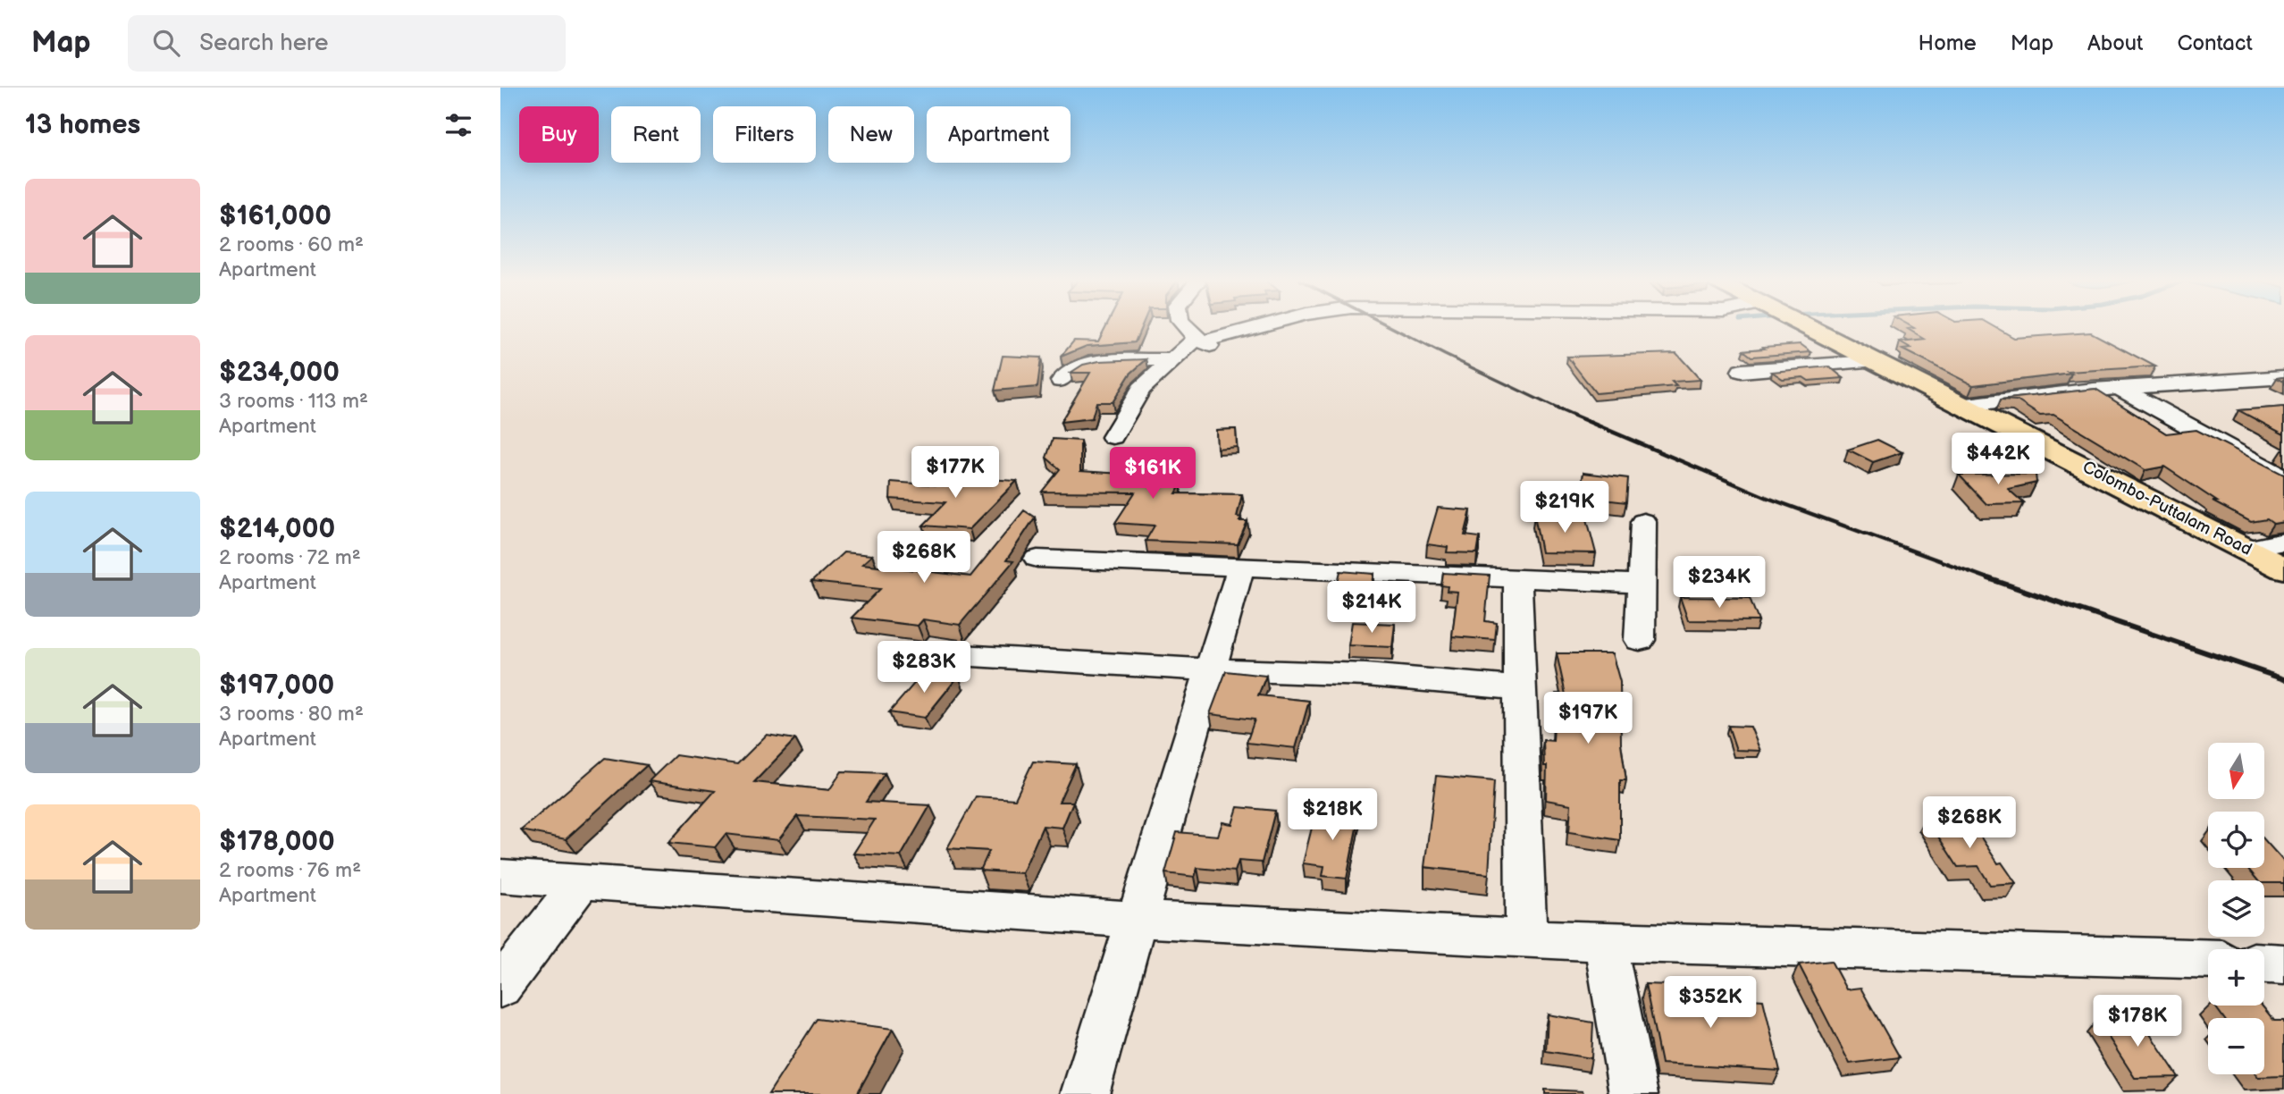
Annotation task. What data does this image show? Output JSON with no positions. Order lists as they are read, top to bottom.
{
  "streets": {
    "highway": ["Colombo-Puttalam Road"]
  },
  "north": "bottom",
  "page": {
    "header": "Map",
    "search": "Search here",
    "nav": [
      "Home",
      "Map",
      "About",
      "Contact"
    ],
    "heading": "13 homes",
    "chip": [
      "Buy",
      "Rent",
      "Filters",
      "New",
      "Apartment"
    ],
    "list": [
      {
        "name": "$161,000",
        "note": "2 rooms · 60 m² · Apartment"
      },
      {
        "name": "$234,000",
        "note": "3 rooms · 113 m² · Apartment"
      },
      {
        "name": "$214,000",
        "note": "2 rooms · 72 m² · Apartment"
      },
      {
        "name": "$197,000",
        "note": "3 rooms · 80 m² · Apartment"
      },
      {
        "name": "$178,000",
        "note": "2 rooms · 76 m² · Apartment"
      }
    ],
    "price": [
      "$442K",
      "$177K",
      "$161K",
      "$219K",
      "$268K",
      "$234K",
      "$214K",
      "$283K",
      "$197K",
      "$218K",
      "$268K",
      "$352K",
      "$178K"
    ],
    "map_buttons": ["+", "−"]
  }
}
